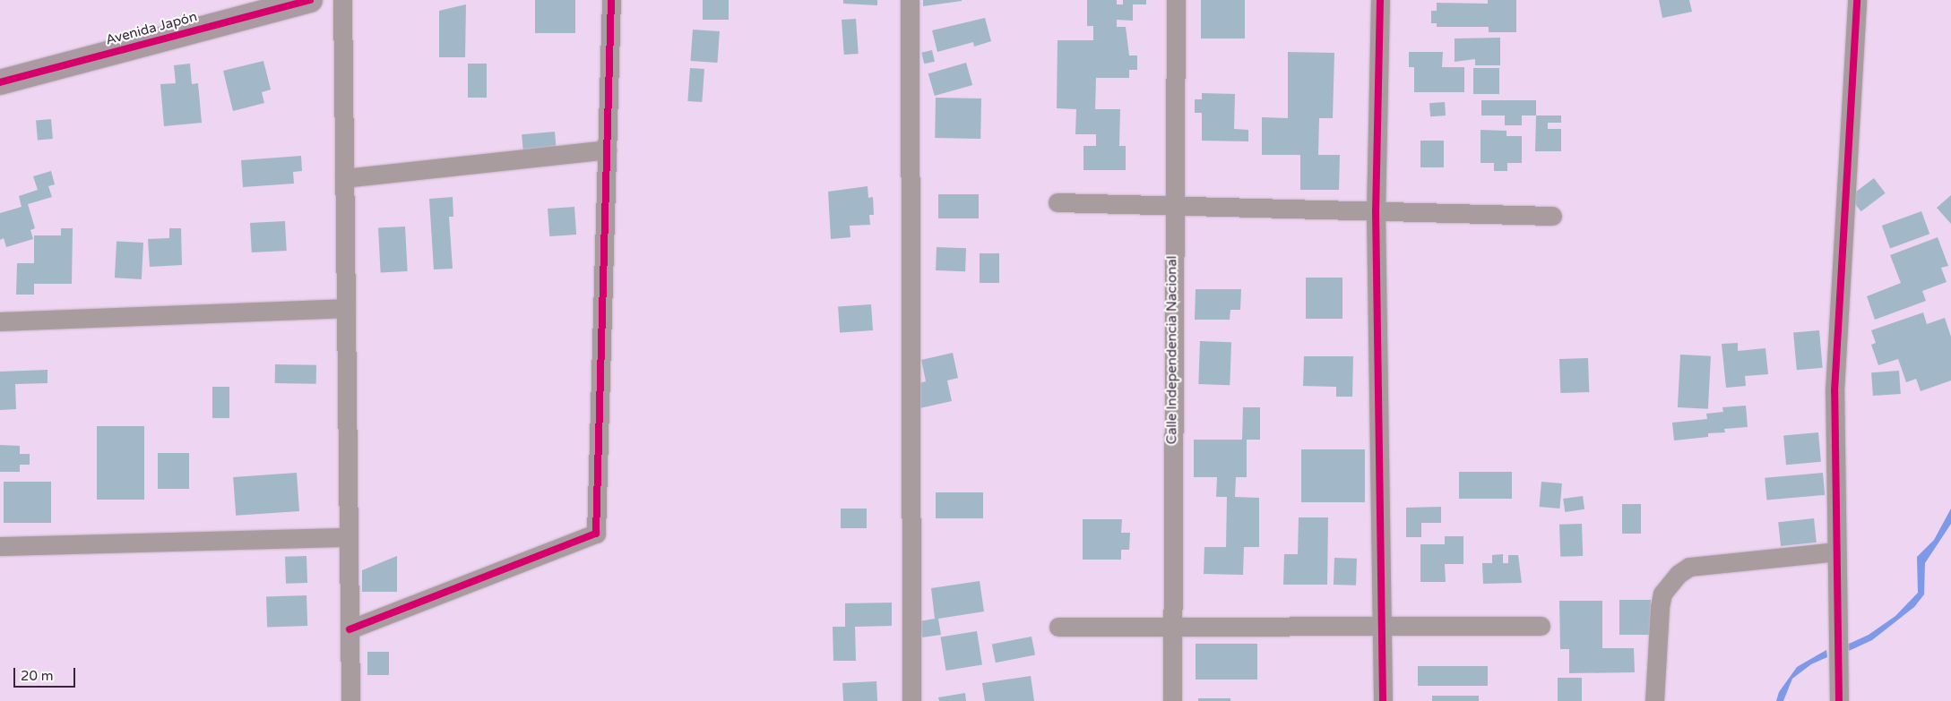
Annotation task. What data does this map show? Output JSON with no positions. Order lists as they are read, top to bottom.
{
  "streets": {
    "street": ["Avenida Japón", "Calle Independencia Nacional"]
  },
  "scale_bar": "20 m"
}
